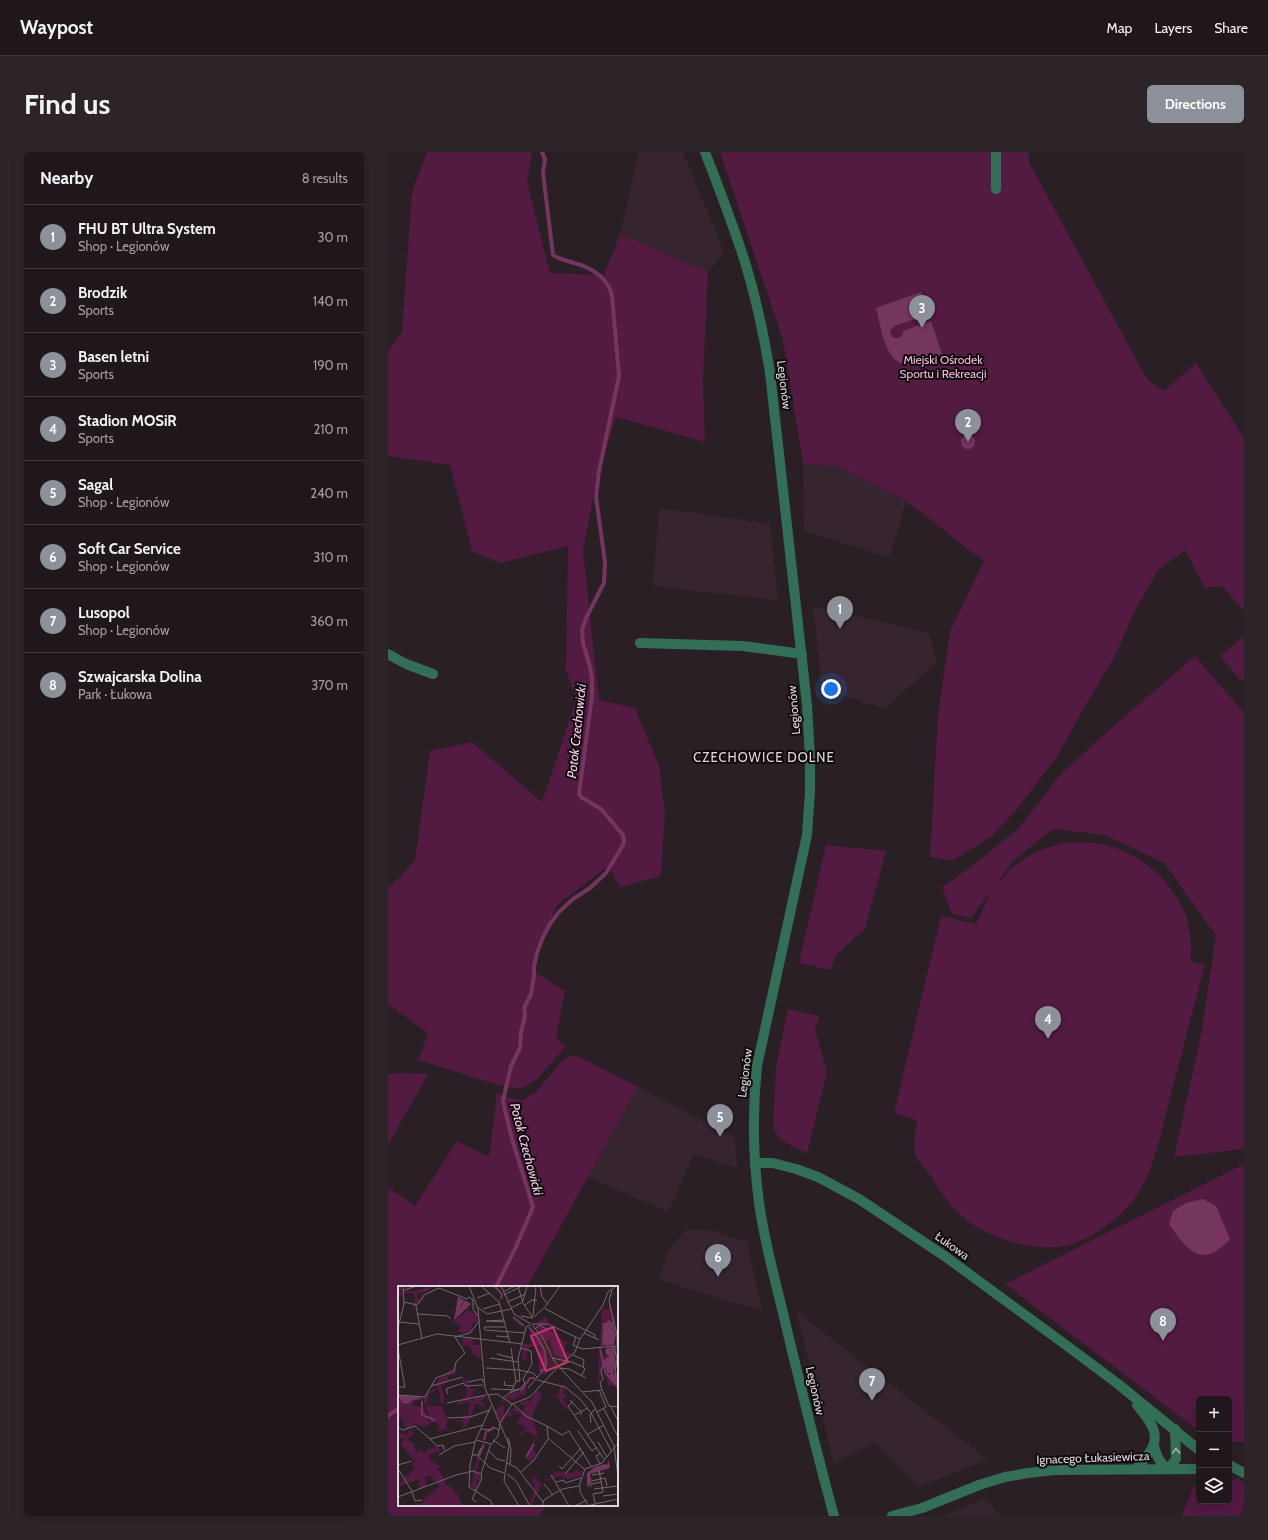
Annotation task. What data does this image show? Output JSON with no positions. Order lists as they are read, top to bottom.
{
  "streets": {
    "street": ["Legionów", "Łukowa", "Ignacego Łukasiewicza"]
  },
  "crossings": [
    ["Legionów", "Łukowa"],
    ["Łukowa", "Ignacego Łukasiewicza"]
  ],
  "districts": ["CZECHOWICE DOLNE"],
  "water": ["Potok Czechowicki"],
  "parks": ["Miejski Ośrodek Sportu i Rekreacji"],
  "page": {
    "header": "Waypost",
    "nav": ["Map", "Layers", "Share"],
    "buttons": "Directions",
    "title": "Find us",
    "heading": ["Nearby", "8 results"],
    "list": [
      {
        "mark": "1",
        "name": "FHU BT Ultra System",
        "note": "Shop · Legionów",
        "value": "30 m"
      },
      {
        "mark": "2",
        "name": "Brodzik",
        "note": "Sports",
        "value": "140 m"
      },
      {
        "mark": "3",
        "name": "Basen letni",
        "note": "Sports",
        "value": "190 m"
      },
      {
        "mark": "4",
        "name": "Stadion MOSiR",
        "note": "Sports",
        "value": "210 m"
      },
      {
        "mark": "5",
        "name": "Sagal",
        "note": "Shop · Legionów",
        "value": "240 m"
      },
      {
        "mark": "6",
        "name": "Soft Car Service",
        "note": "Shop · Legionów",
        "value": "310 m"
      },
      {
        "mark": "7",
        "name": "Lusopol",
        "note": "Shop · Legionów",
        "value": "360 m"
      },
      {
        "mark": "8",
        "name": "Szwajcarska Dolina",
        "note": "Park · Łukowa",
        "value": "370 m"
      }
    ],
    "pins": [
      "3",
      "2",
      "1",
      "4",
      "5",
      "6",
      "8",
      "7"
    ],
    "map_buttons": ["+", "−"]
  }
}
